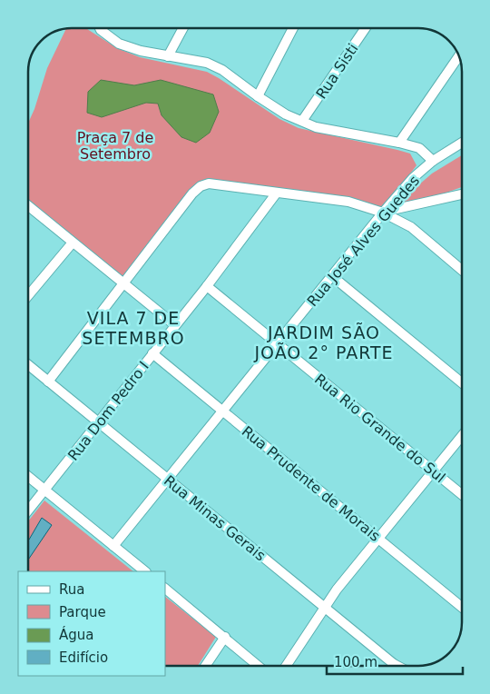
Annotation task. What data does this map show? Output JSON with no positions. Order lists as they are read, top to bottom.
{
  "streets": {
    "street": [
      "Rua Sisti",
      "Rua José Alves Guedes",
      "Rua Dom Pedro I",
      "Rua Rio Grande do Sul",
      "Rua Prudente de Morais",
      "Rua Minas Gerais"
    ]
  },
  "crossings": [
    ["Rua José Alves Guedes", "Rua Rio Grande do Sul"],
    ["Rua José Alves Guedes", "Rua Prudente de Morais"],
    ["Rua José Alves Guedes", "Rua Minas Gerais"],
    ["Rua Dom Pedro I", "Rua Rio Grande do Sul"],
    ["Rua Dom Pedro I", "Rua Prudente de Morais"],
    ["Rua Dom Pedro I", "Rua Minas Gerais"]
  ],
  "districts": ["VILA 7 DE SETEMBRO", "JARDIM SÃO JOÃO 2° PARTE"],
  "parks": ["Praça 7 de Setembro"],
  "legend": [
    "Rua",
    "Parque",
    "Água",
    "Edifício"
  ],
  "scale_bar": "100 m"
}
